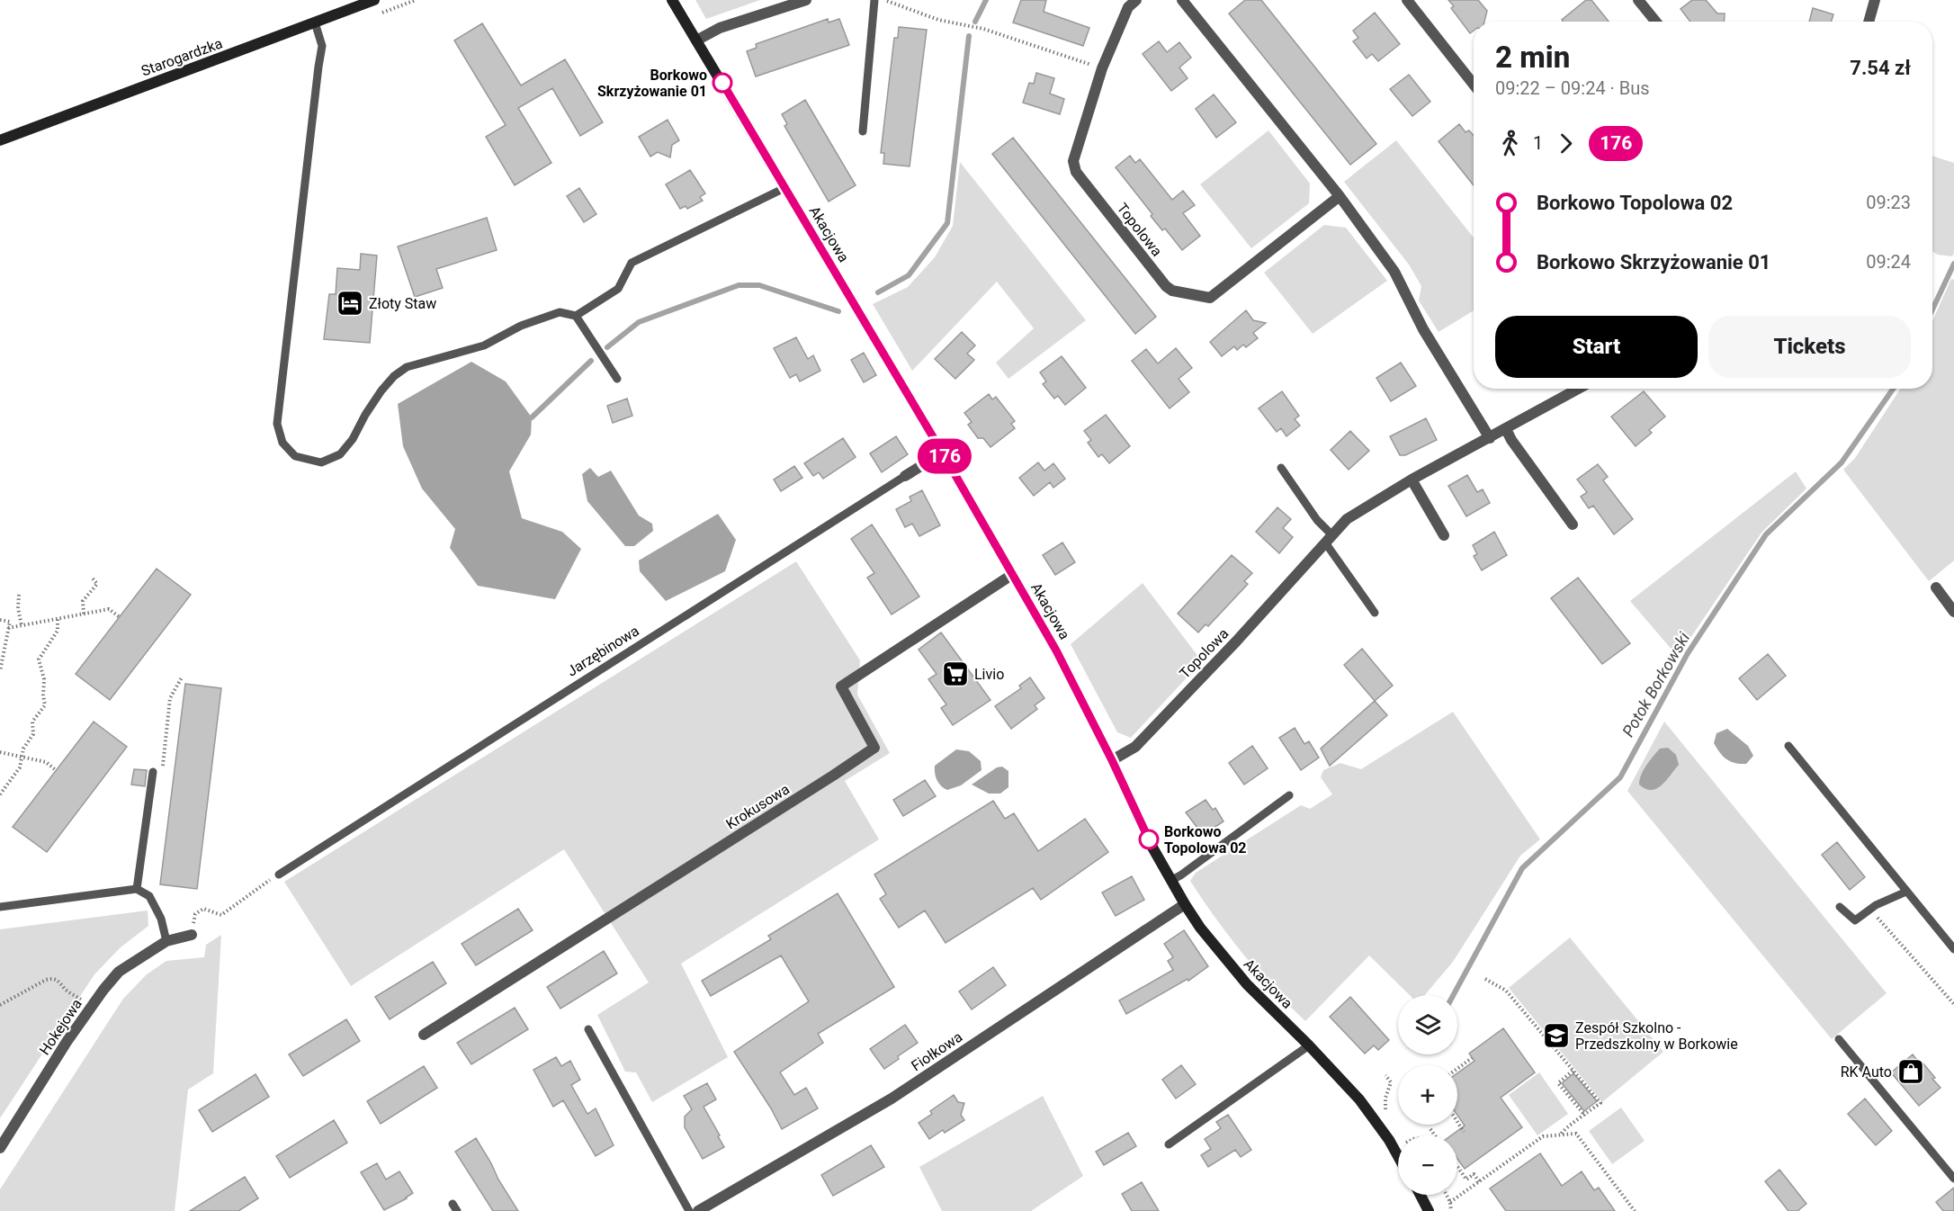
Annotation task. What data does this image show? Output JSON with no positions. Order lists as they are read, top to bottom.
{
  "streets": {
    "street": [
      "Starogardzka",
      "Topolowa",
      "Akacjowa",
      "Jarzębinowa",
      "Krokusowa",
      "Hokejowa",
      "Fiołkowa"
    ]
  },
  "crossings": [
    ["Topolowa", "Akacjowa"],
    ["Akacjowa", "Jarzębinowa"],
    ["Akacjowa", "Krokusowa"],
    ["Akacjowa", "Fiołkowa"]
  ],
  "water": ["Potok Borkowski"],
  "places": {
    "other": ["Borkowo Skrzyżowanie 01", "Borkowo Topolowa 02"],
    "hotel": ["Złoty Staw"],
    "supermarket": ["Livio"],
    "school or university": ["Zespół Szkolno - Przedszkolny w Borkowie"],
    "shop": ["RK Auto"]
  },
  "lines": ["bus line 176"],
  "page": {
    "on_map": "176",
    "heading": ["2 min", "09:22 – 09:24 · Bus", "7.54 zł"],
    "legs": ["1", "176"],
    "list": [
      {
        "name": "Borkowo Topolowa 02",
        "value": "09:23"
      },
      {
        "name": "Borkowo Skrzyżowanie 01",
        "value": "09:24"
      }
    ],
    "buttons": ["Start", "Tickets"],
    "map_buttons": ["+", "−"]
  }
}
